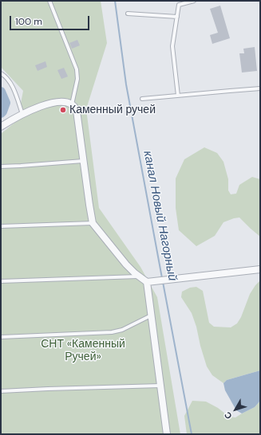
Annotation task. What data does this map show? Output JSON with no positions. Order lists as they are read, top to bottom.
{
  "water": ["канал Новый Нагорный"],
  "parks": ["СНТ «Каменный Ручей»"],
  "places": ["Каменный ручей"],
  "scale_bar": "100 m",
  "north": "bottom left"
}
